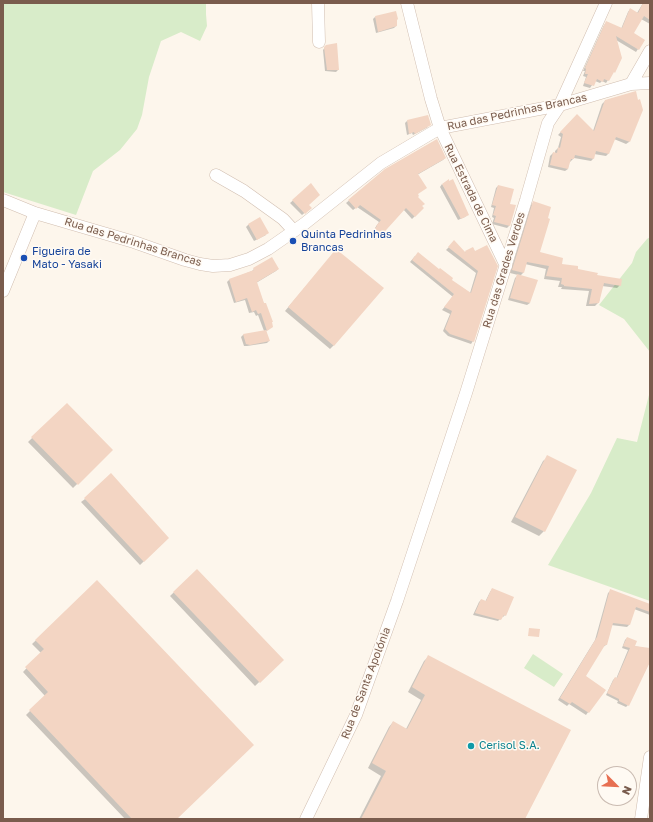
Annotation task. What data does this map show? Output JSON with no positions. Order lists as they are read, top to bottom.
{
  "streets": {
    "street": [
      "Rua das Pedrinhas Brancas",
      "Rua Estrada de Cima",
      "Rua das Grades Verdes",
      "Rua de Santa Apolónia"
    ]
  },
  "crossings": [
    ["Rua das Pedrinhas Brancas", "Rua Estrada de Cima"],
    ["Rua das Pedrinhas Brancas", "Rua das Grades Verdes"],
    ["Rua Estrada de Cima", "Rua das Grades Verdes"],
    ["Rua das Grades Verdes", "Rua de Santa Apolónia"]
  ],
  "places": ["Quinta Pedrinhas Brancas", "Figueira de Mato - Yasaki", "Cerisol S.A."],
  "north": "bottom right"
}
